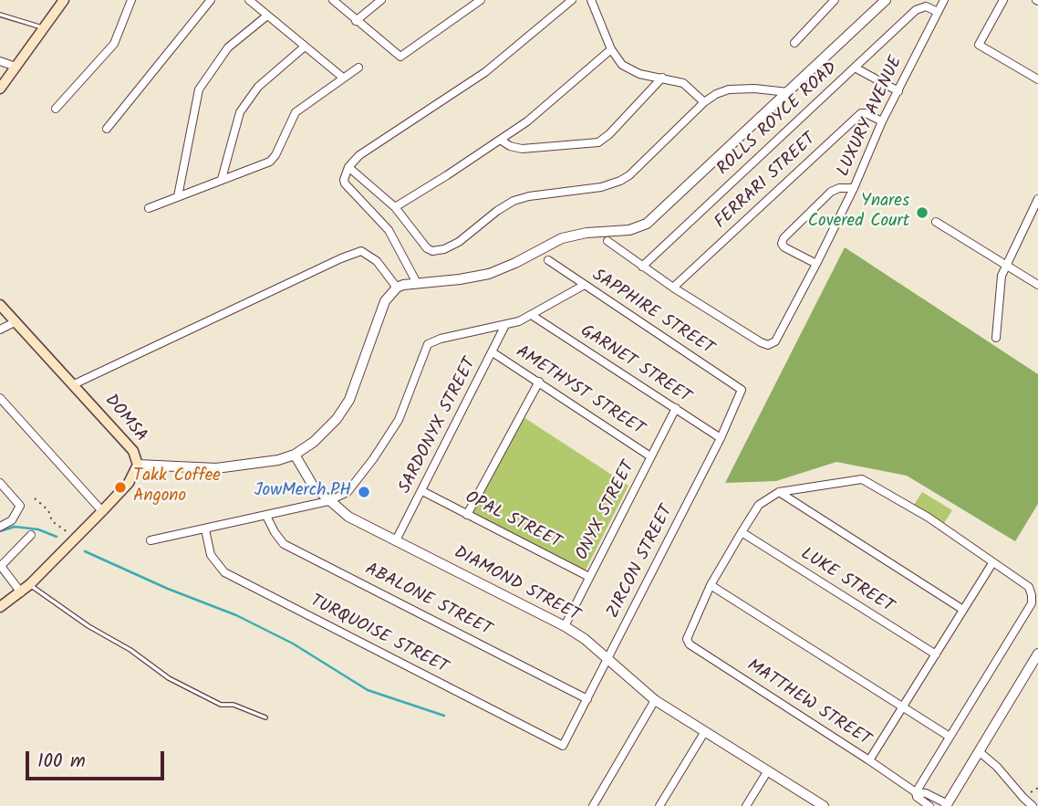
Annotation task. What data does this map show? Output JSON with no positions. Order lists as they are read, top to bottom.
{
  "streets": {
    "main road": ["DOMSA"],
    "street": [
      "LUXURY AVENUE",
      "ROLLS ROYCE ROAD",
      "FERRARI STREET",
      "SAPPHIRE STREET",
      "GARNET STREET",
      "AMETHYST STREET",
      "SARDONYX STREET",
      "ONYX STREET",
      "OPAL STREET",
      "ZIRCON STREET",
      "LUKE STREET",
      "DIAMOND STREET",
      "ABALONE STREET",
      "TURQUOISE STREET",
      "MATTHEW STREET"
    ]
  },
  "crossings": [
    ["LUXURY AVENUE", "ROLLS ROYCE ROAD"],
    ["LUXURY AVENUE", "FERRARI STREET"],
    ["SAPPHIRE STREET", "ZIRCON STREET"],
    ["GARNET STREET", "ONYX STREET"],
    ["GARNET STREET", "ZIRCON STREET"],
    ["AMETHYST STREET", "SARDONYX STREET"],
    ["AMETHYST STREET", "ONYX STREET"],
    ["SARDONYX STREET", "OPAL STREET"],
    ["SARDONYX STREET", "DIAMOND STREET"],
    ["ONYX STREET", "OPAL STREET"],
    ["ONYX STREET", "DIAMOND STREET"],
    ["ZIRCON STREET", "DIAMOND STREET"],
    ["ZIRCON STREET", "ABALONE STREET"],
    ["ZIRCON STREET", "TURQUOISE STREET"]
  ],
  "places": ["Ynares Covered Court", "Takk Coffee Angono", "JowMerch.PH"],
  "scale_bar": "100 m"
}
